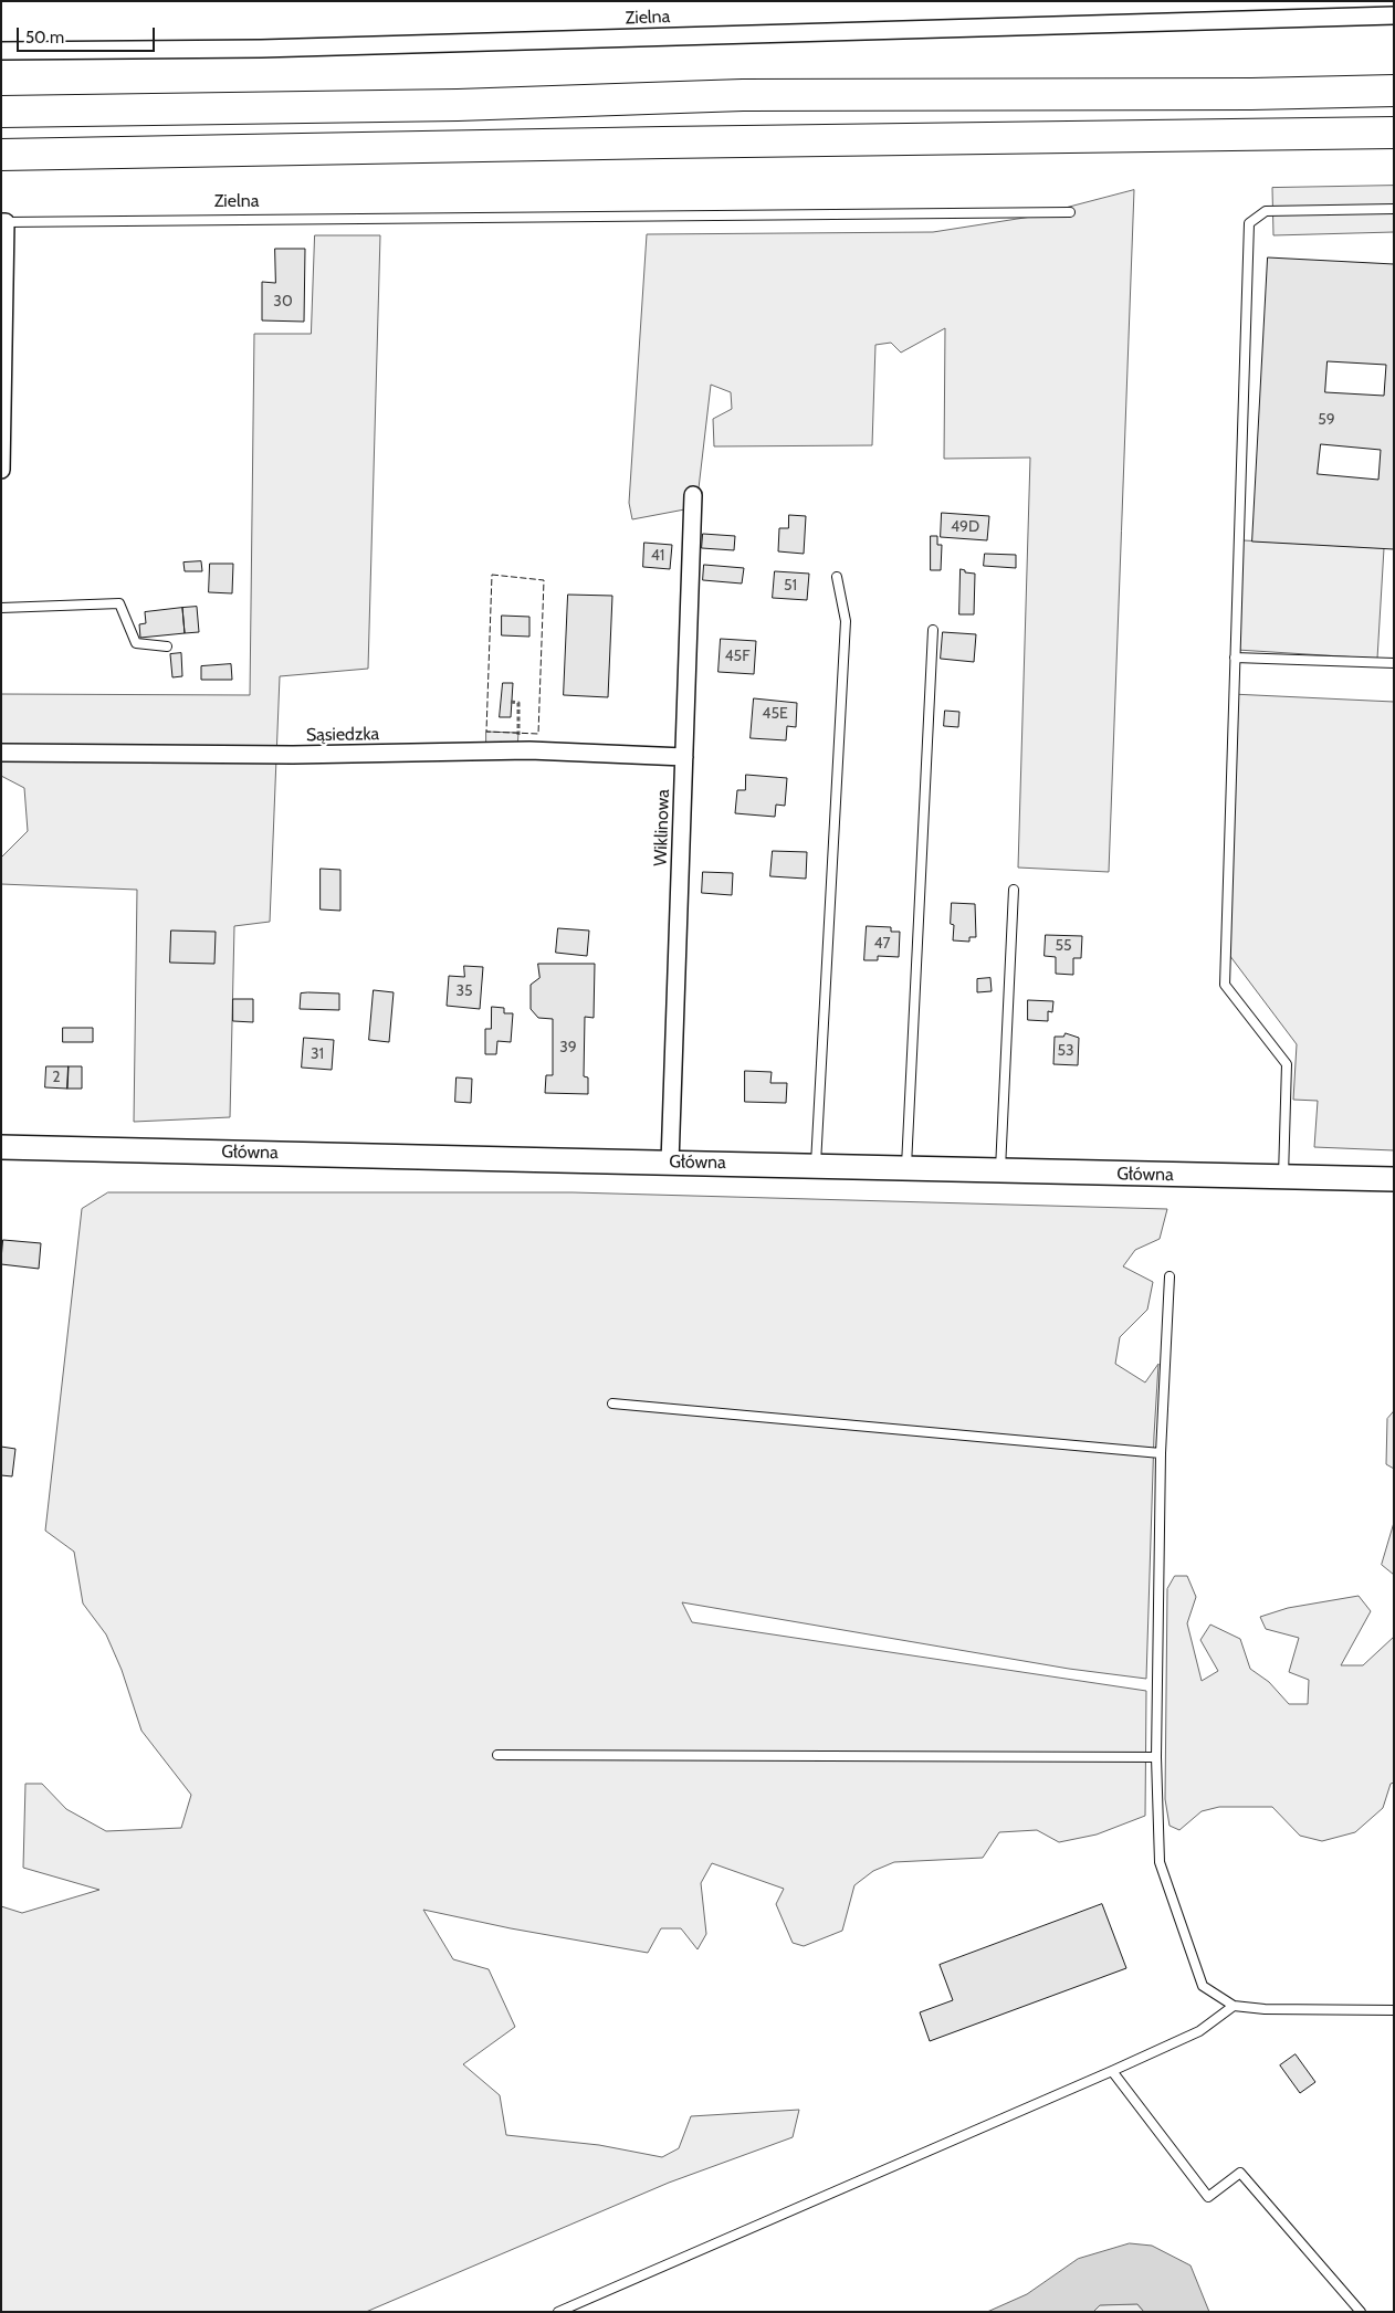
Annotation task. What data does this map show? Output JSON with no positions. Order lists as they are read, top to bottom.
{
  "streets": {
    "main road": ["Główna"],
    "street": ["Zielna", "Sąsiedzka", "Wiklinowa"]
  },
  "crossings": [
    ["Sąsiedzka", "Wiklinowa"],
    ["Wiklinowa", "Główna"]
  ],
  "house_numbers": [
    "30",
    "59",
    "49D",
    "41",
    "51",
    "45F",
    "45E",
    "47",
    "55",
    "35",
    "39",
    "53",
    "31",
    "2"
  ],
  "scale_bar": "50 m"
}
